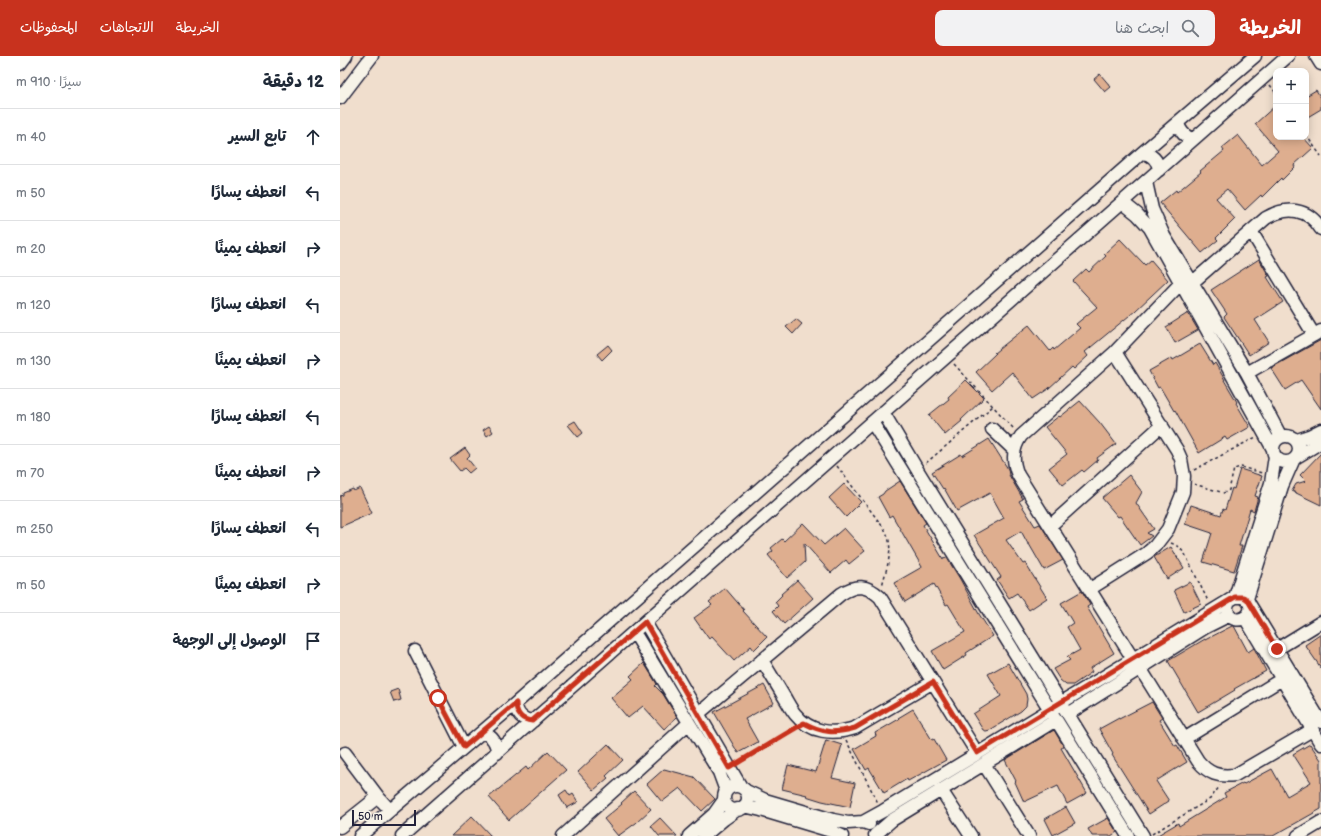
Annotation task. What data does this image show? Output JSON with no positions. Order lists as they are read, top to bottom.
{
  "scale_bar": "50 m",
  "page": {
    "header": "الخريطة",
    "search": "ابحث هنا",
    "nav": ["الخريطة", "الاتجاهات", "المحفوظات"],
    "heading": ["12 دقيقة", "سيرًا · 910 m"],
    "map_buttons": ["+", "−"],
    "list": [
      ["تابع السير", "40 m"],
      ["انعطف يسارًا", "50 m"],
      ["انعطف يمينًا", "20 m"],
      ["انعطف يسارًا", "120 m"],
      ["انعطف يمينًا", "130 m"],
      ["انعطف يسارًا", "180 m"],
      ["انعطف يمينًا", "70 m"],
      ["انعطف يسارًا", "250 m"],
      ["انعطف يمينًا", "50 m"],
      "الوصول إلى الوجهة"
    ],
    "scale": "50 m"
  }
}
